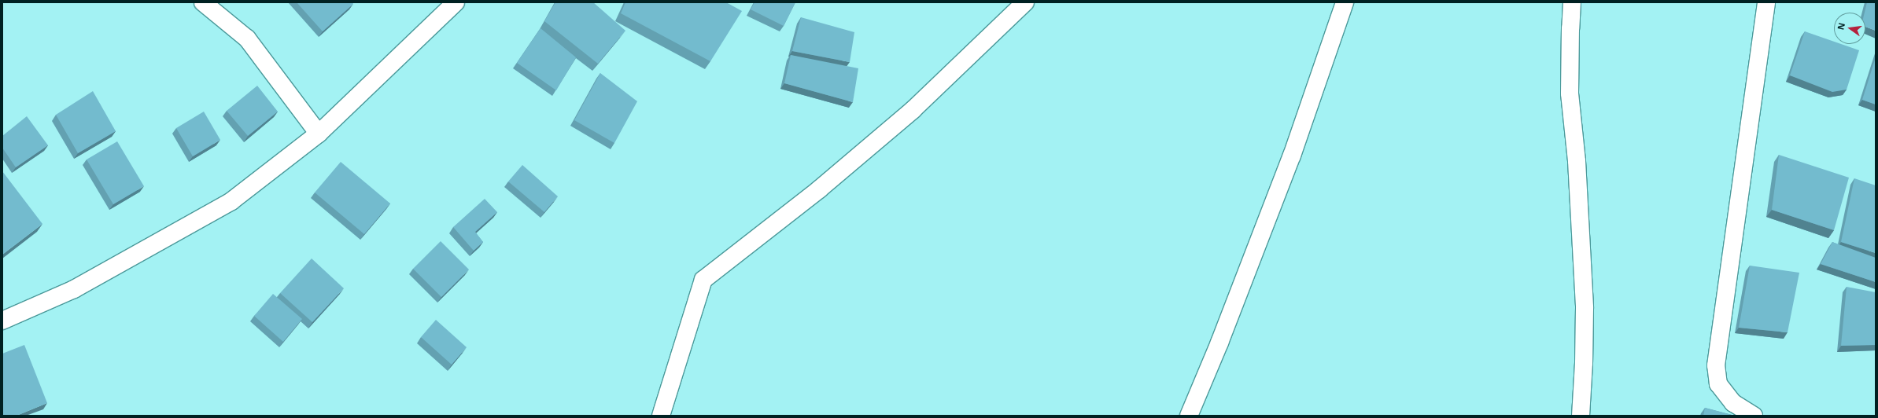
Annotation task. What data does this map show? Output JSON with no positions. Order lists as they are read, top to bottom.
{
  "north": "left"
}
